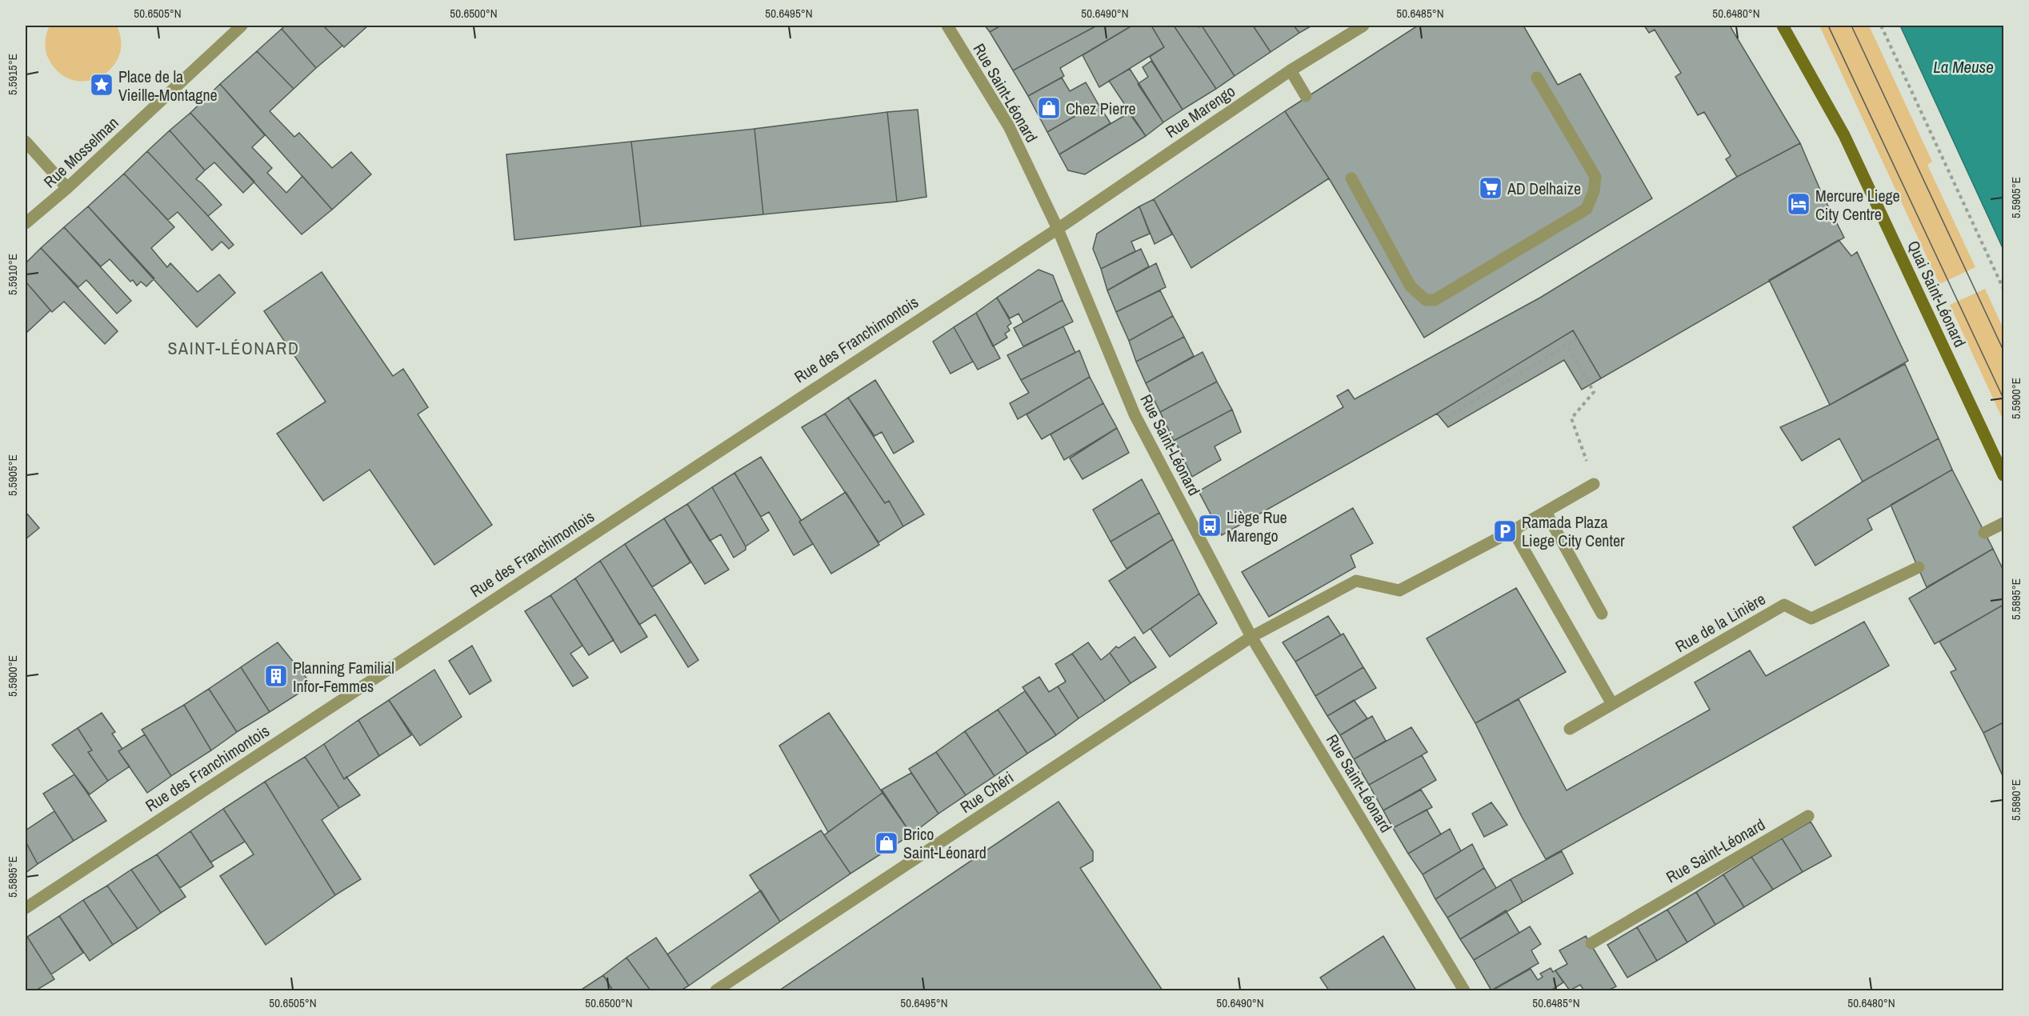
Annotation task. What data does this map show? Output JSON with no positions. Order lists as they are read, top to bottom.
{
  "streets": {
    "main road": ["Quai Saint-Léonard"],
    "street": [
      "Rue Saint-Léonard",
      "Rue Marengo",
      "Rue Mosselman",
      "Rue des Franchimontois",
      "Rue de la Linière",
      "Rue Chéri"
    ]
  },
  "crossings": [
    ["Rue Saint-Léonard", "Rue Marengo"],
    ["Rue Saint-Léonard", "Rue des Franchimontois"],
    ["Rue Saint-Léonard", "Rue Chéri"],
    ["Rue Marengo", "Rue des Franchimontois"]
  ],
  "districts": ["SAINT-LÉONARD"],
  "water": ["La Meuse"],
  "places": {
    "place": ["Place de la Vieille-Montagne"],
    "shop": ["Chez Pierre", "Brico Saint-Léonard"],
    "supermarket": ["AD Delhaize"],
    "hotel": ["Mercure Liege City Centre"],
    "bus stop": ["Liège Rue Marengo"],
    "parking": ["Ramada Plaza Liege City Center"],
    "building": ["Planning Familial Infor-Femmes"]
  },
  "coordinates": [
    "50.6505°N",
    "50.6500°N",
    "50.6495°N",
    "50.6490°N",
    "50.6485°N",
    "50.6480°N",
    "5.5915°E",
    "5.5905°E",
    "5.5910°E",
    "5.5900°E",
    "5.5895°E",
    "5.5890°E"
  ]
}
